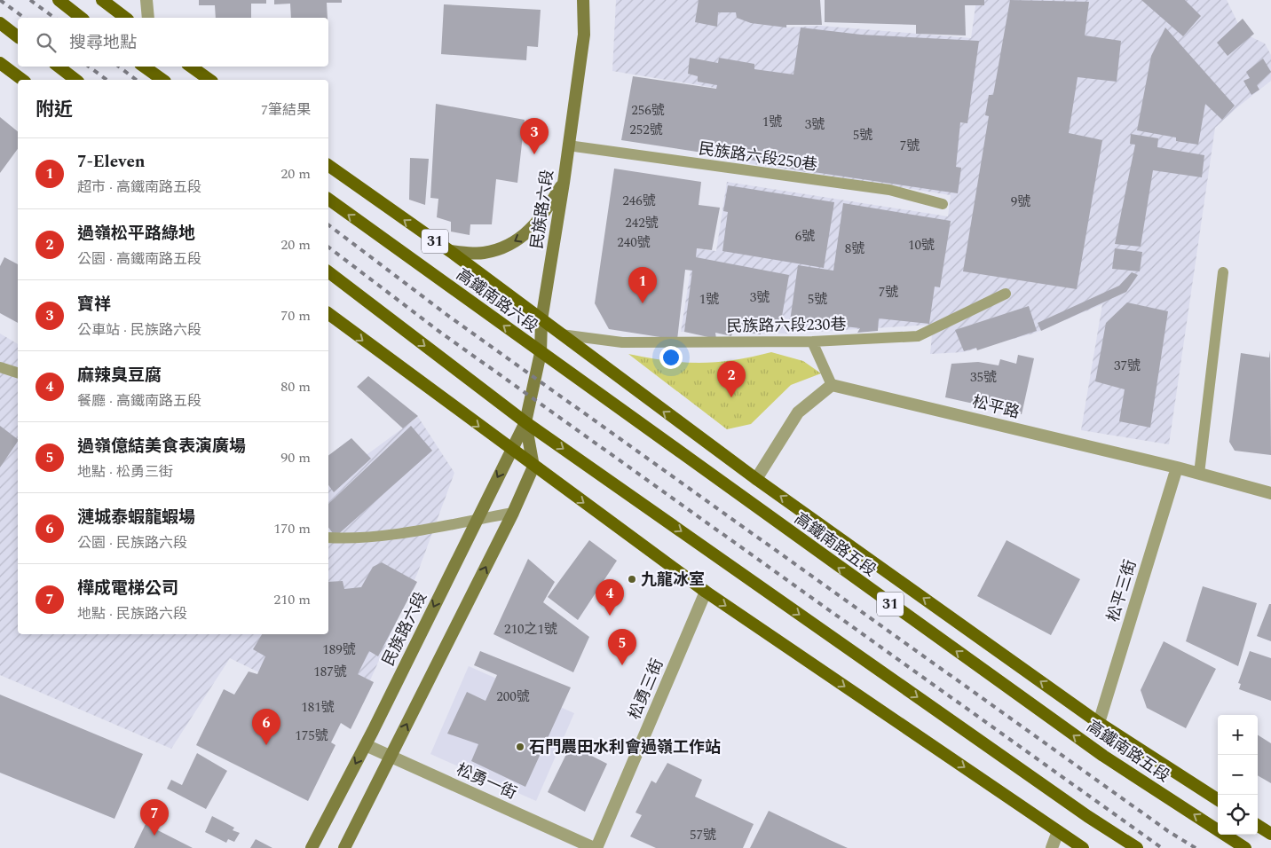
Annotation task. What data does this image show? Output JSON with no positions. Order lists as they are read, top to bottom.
{
  "streets": {
    "main road": [
      "民族路六段",
      "31",
      "高鐵南路六段",
      "高鐵南路五段"
    ],
    "street": [
      "松平路",
      "松平三街",
      "松勇三街",
      "松勇一街"
    ],
    "lane": ["民族路六段250巷", "民族路六段230巷"]
  },
  "crossings": [
    ["民族路六段250巷", "民族路六段"],
    ["民族路六段", "高鐵南路六段"],
    ["民族路六段", "高鐵南路五段"],
    ["民族路六段", "松勇一街"],
    ["高鐵南路六段", "高鐵南路五段"],
    ["民族路六段230巷", "高鐵南路五段"],
    ["松平路", "松平三街"],
    ["高鐵南路五段", "松平三街"],
    ["松勇三街", "松勇一街"]
  ],
  "places": ["九龍冰室", "石門農田水利會過嶺工作站"],
  "house_numbers": [
    "256號",
    "1號",
    "3號",
    "252號",
    "5號",
    "7號",
    "246號",
    "9號",
    "242號",
    "6號",
    "240號",
    "10號",
    "8號",
    "7號",
    "3號",
    "1號",
    "5號",
    "37號",
    "35號",
    "210之1號",
    "189號",
    "187號",
    "200號",
    "181號",
    "175號",
    "57號"
  ],
  "page": {
    "search": "搜尋地點",
    "heading": ["附近", "7筆結果"],
    "pins": [
      "3",
      "1",
      "2",
      "4",
      "5",
      "6",
      "7"
    ],
    "list": [
      {
        "mark": "1",
        "name": "7-Eleven",
        "note": "超市 · 高鐵南路五段",
        "value": "20 m"
      },
      {
        "mark": "2",
        "name": "過嶺松平路綠地",
        "note": "公園 · 高鐵南路五段",
        "value": "20 m"
      },
      {
        "mark": "3",
        "name": "寶祥",
        "note": "公車站 · 民族路六段",
        "value": "70 m"
      },
      {
        "mark": "4",
        "name": "麻辣臭豆腐",
        "note": "餐廳 · 高鐵南路五段",
        "value": "80 m"
      },
      {
        "mark": "5",
        "name": "過嶺億結美食表演廣場",
        "note": "地點 · 松勇三街",
        "value": "90 m"
      },
      {
        "mark": "6",
        "name": "漣城泰蝦龍蝦場",
        "note": "公園 · 民族路六段",
        "value": "170 m"
      },
      {
        "mark": "7",
        "name": "樺成電梯公司",
        "note": "地點 · 民族路六段",
        "value": "210 m"
      }
    ],
    "map_buttons": ["+", "−"]
  }
}
